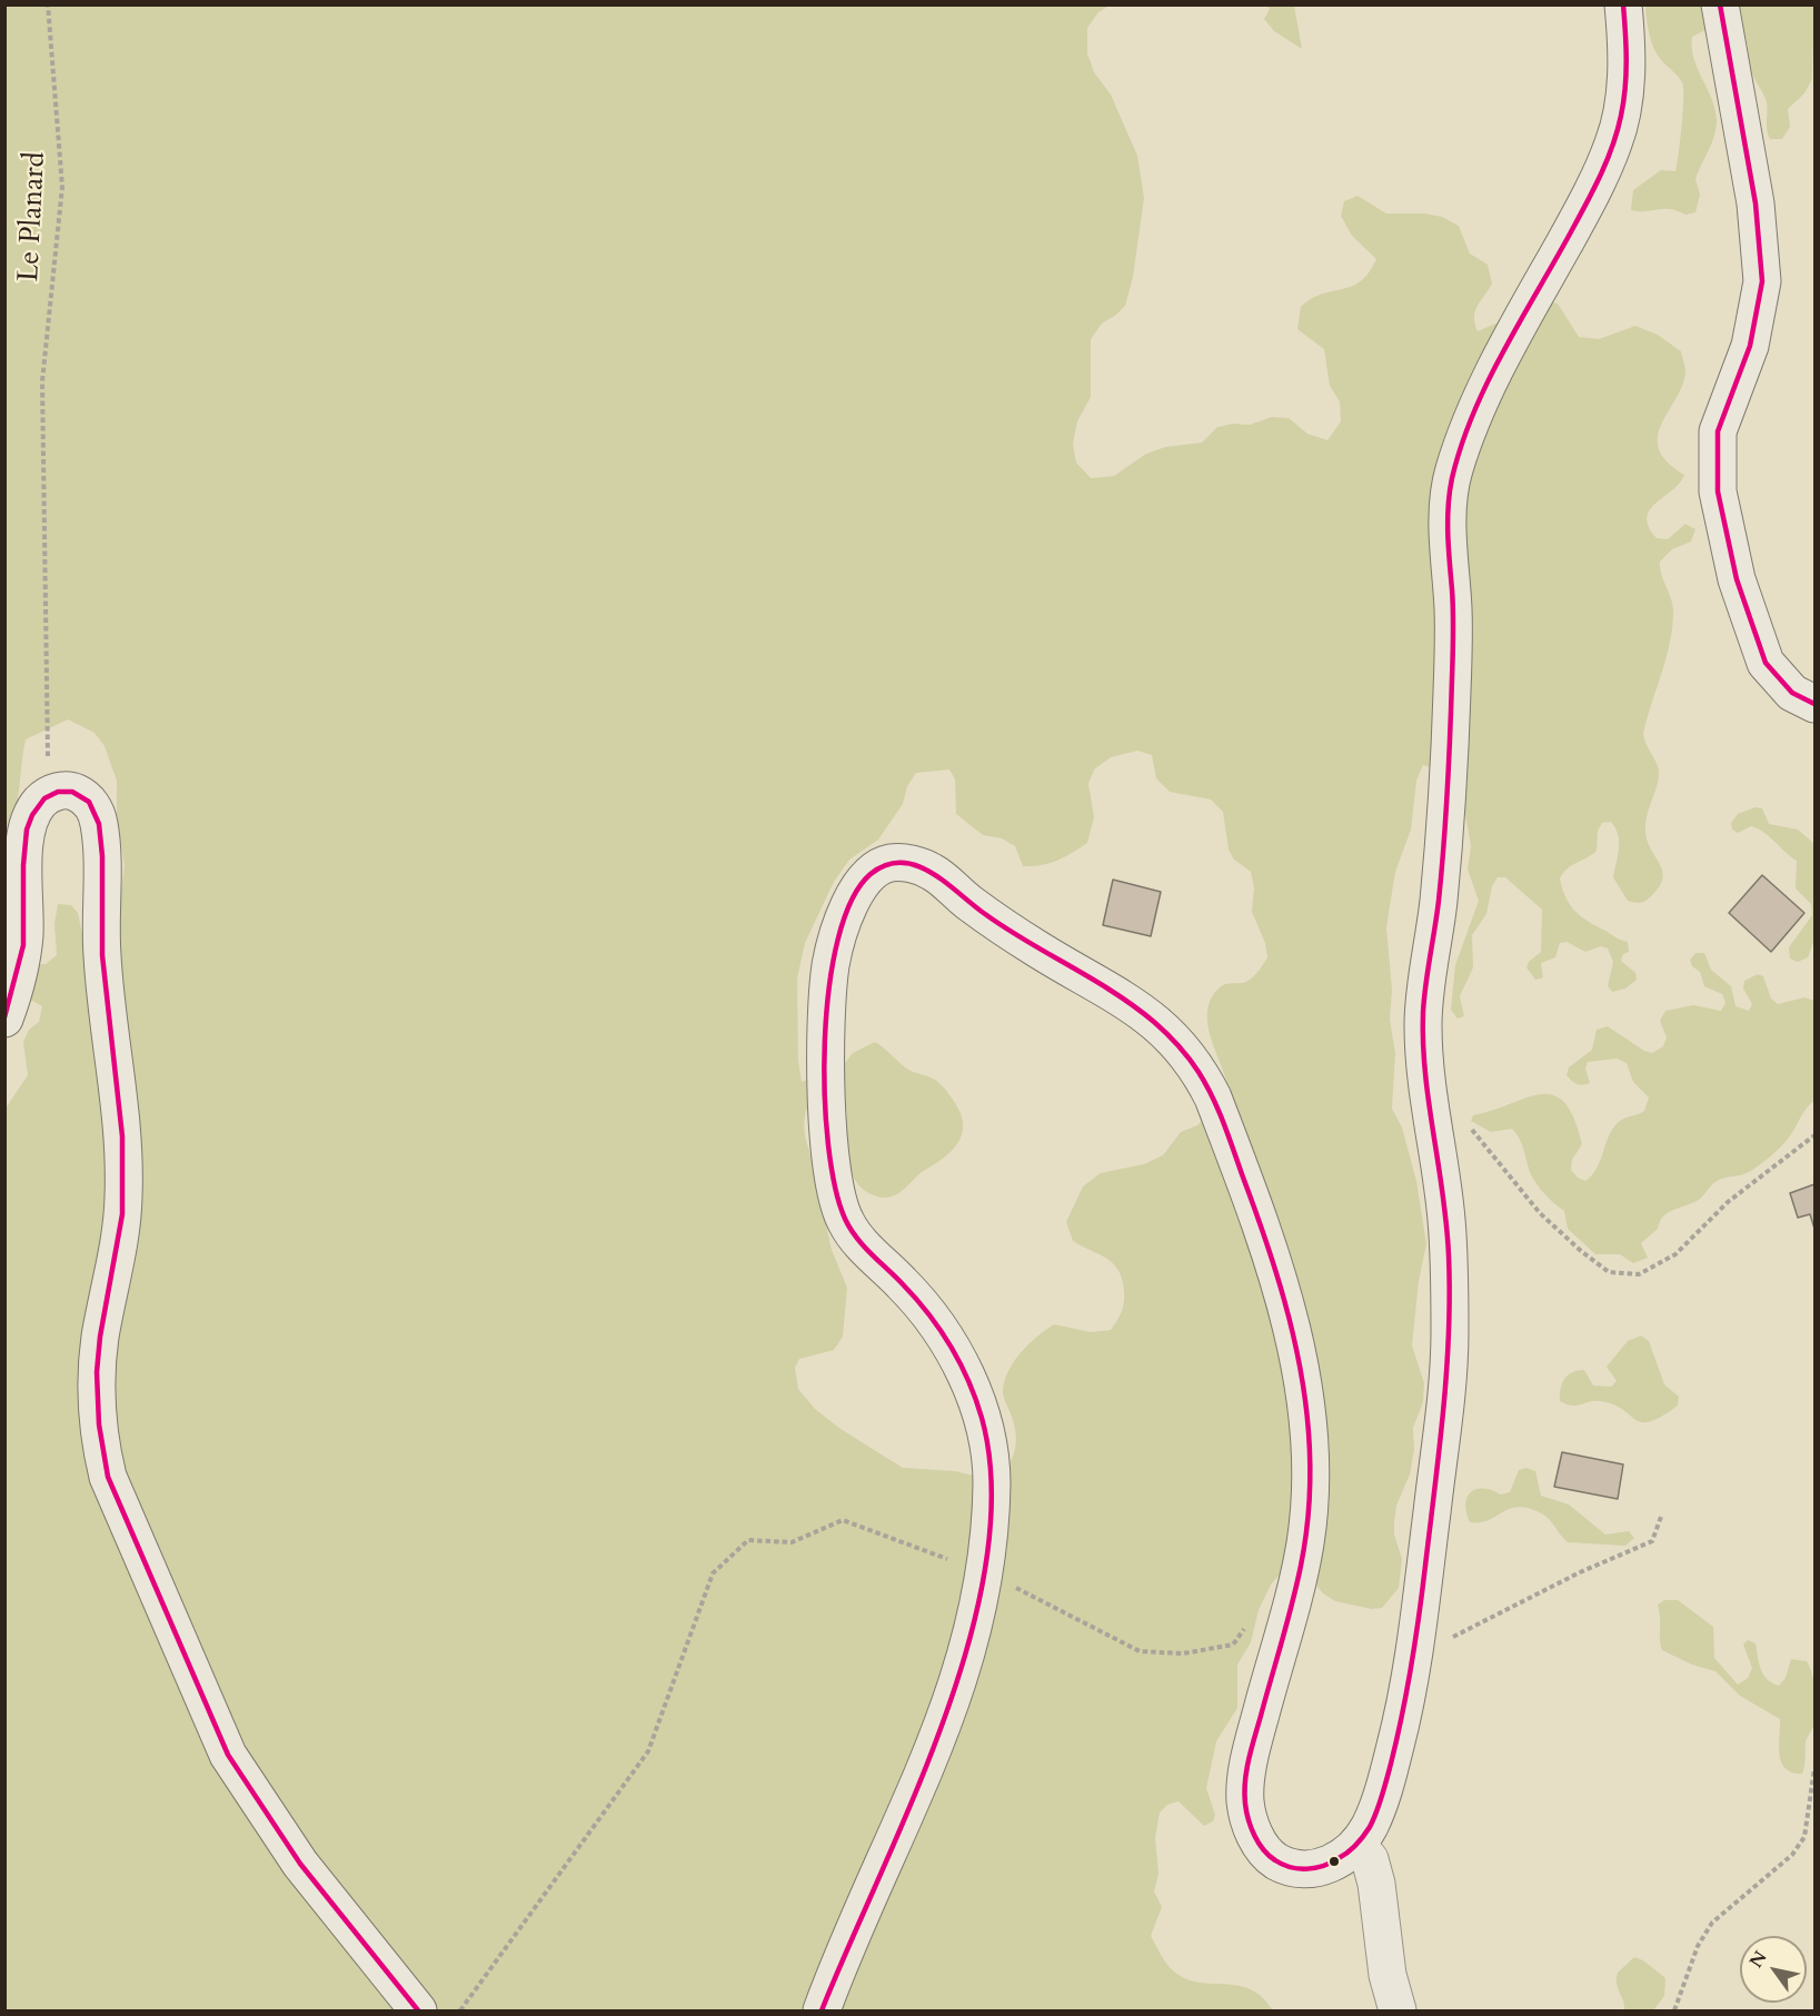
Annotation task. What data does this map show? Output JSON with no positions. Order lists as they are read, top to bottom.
{
  "streets": {
    "path": ["Le Planard"]
  },
  "north": "top left"
}
